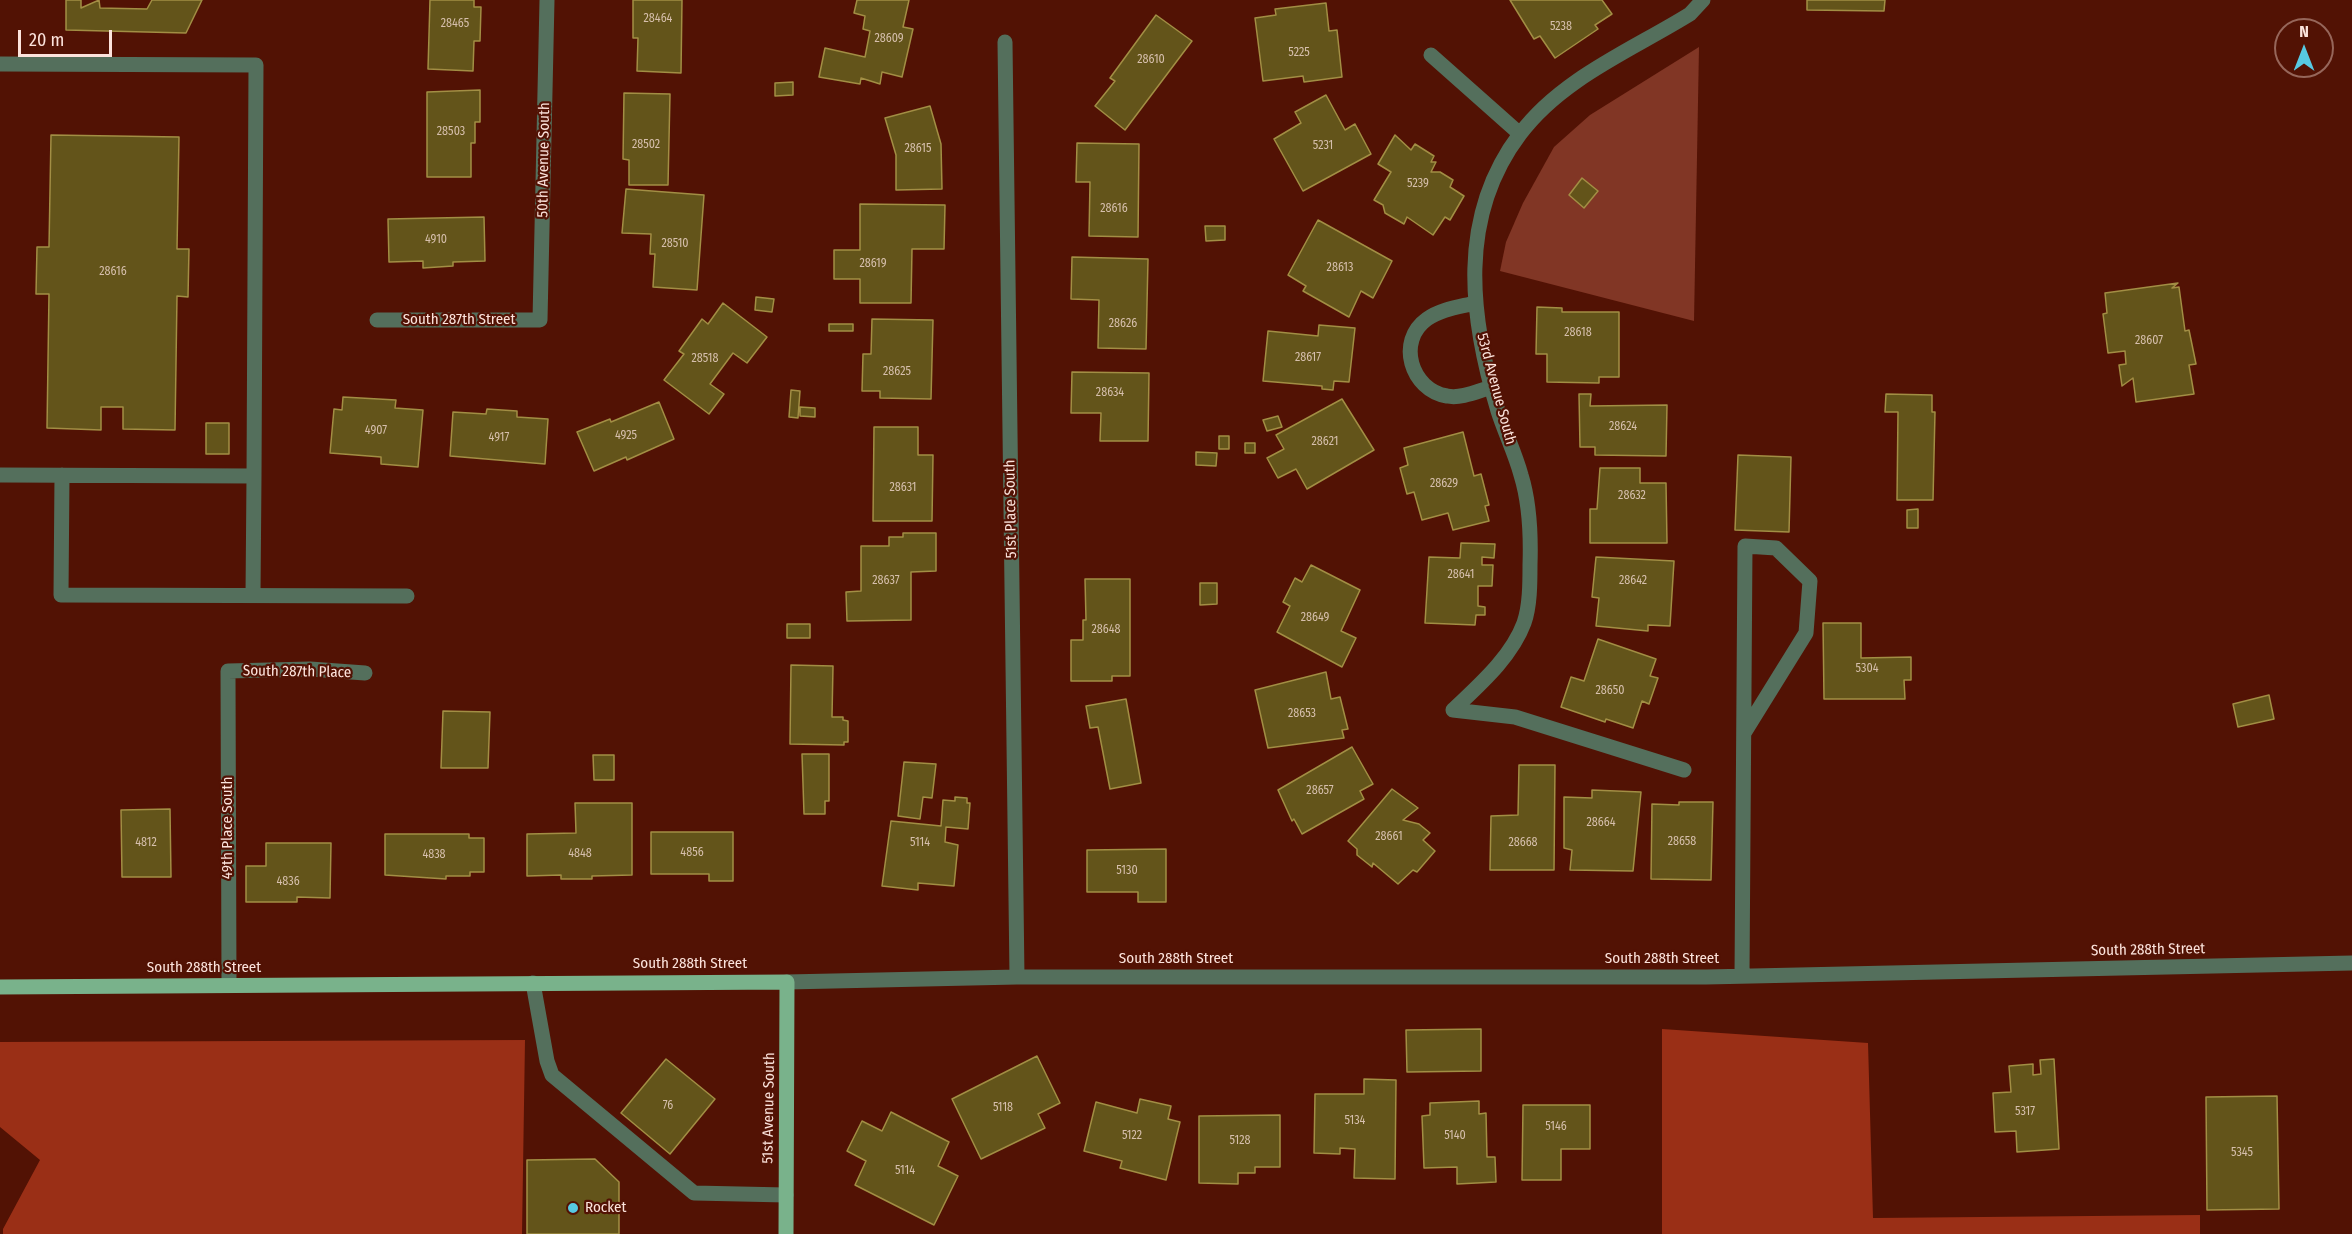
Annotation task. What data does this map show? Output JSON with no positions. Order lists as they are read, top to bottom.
{
  "streets": {
    "main road": ["South 288th Street", "51st Avenue South"],
    "street": [
      "50th Avenue South",
      "South 287th Street",
      "53rd Avenue South",
      "51st Place South",
      "South 287th Place",
      "49th Place South"
    ]
  },
  "crossings": [
    ["50th Avenue South", "South 287th Street"],
    ["51st Place South", "South 288th Street"],
    ["South 287th Place", "49th Place South"],
    ["49th Place South", "South 288th Street"],
    ["South 288th Street", "51st Avenue South"]
  ],
  "places": ["Rocket"],
  "house_numbers": [
    "28464",
    "28465",
    "5238",
    "28609",
    "5225",
    "28610",
    "28503",
    "28502",
    "5231",
    "28615",
    "5239",
    "28616",
    "4910",
    "28510",
    "28619",
    "28613",
    "28616",
    "28626",
    "28618",
    "28607",
    "28617",
    "28518",
    "28625",
    "28634",
    "28624",
    "4907",
    "4925",
    "4917",
    "28621",
    "28629",
    "28631",
    "28632",
    "28641",
    "28637",
    "28642",
    "28649",
    "28648",
    "5304",
    "28650",
    "28653",
    "28657",
    "28664",
    "28661",
    "28658",
    "4812",
    "5114",
    "28668",
    "4856",
    "4848",
    "4838",
    "5130",
    "4836",
    "76",
    "5118",
    "5317",
    "5134",
    "5146",
    "5122",
    "5140",
    "5128",
    "5345",
    "5114"
  ],
  "scale_bar": "20 m",
  "north": "top"
}
